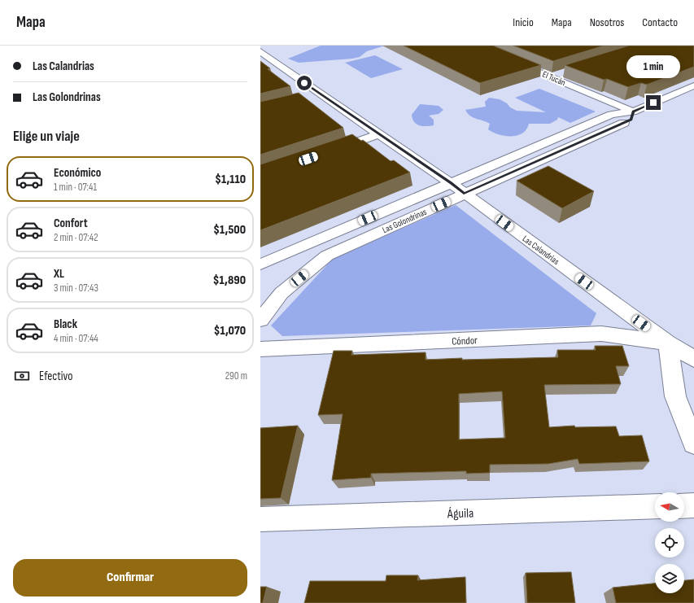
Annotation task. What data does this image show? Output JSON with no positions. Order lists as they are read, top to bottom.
{
  "streets": {
    "street": [
      "El Tucán",
      "Las Golondrinas",
      "Las Calandrias",
      "Cóndor",
      "Águila"
    ]
  },
  "crossings": [
    ["El Tucán", "Las Golondrinas"],
    ["Las Golondrinas", "Las Calandrias"],
    ["Las Calandrias", "Cóndor"]
  ],
  "north": "left",
  "page": {
    "header": "Mapa",
    "nav": [
      "Inicio",
      "Mapa",
      "Nosotros",
      "Contacto"
    ],
    "banner": ["Las Calandrias", "Las Golondrinas"],
    "bubble": "1 min",
    "heading": "Elige un viaje",
    "list": [
      {
        "name": "Económico",
        "note": "1 min · 07:41",
        "value": "$1,110"
      },
      {
        "name": "Confort",
        "note": "2 min · 07:42",
        "value": "$1,500"
      },
      {
        "name": "XL",
        "note": "3 min · 07:43",
        "value": "$1,890"
      },
      {
        "name": "Black",
        "note": "4 min · 07:44",
        "value": "$1,070"
      }
    ],
    "pay": ["Efectivo", "290 m"],
    "buttons": "Confirmar"
  }
}
